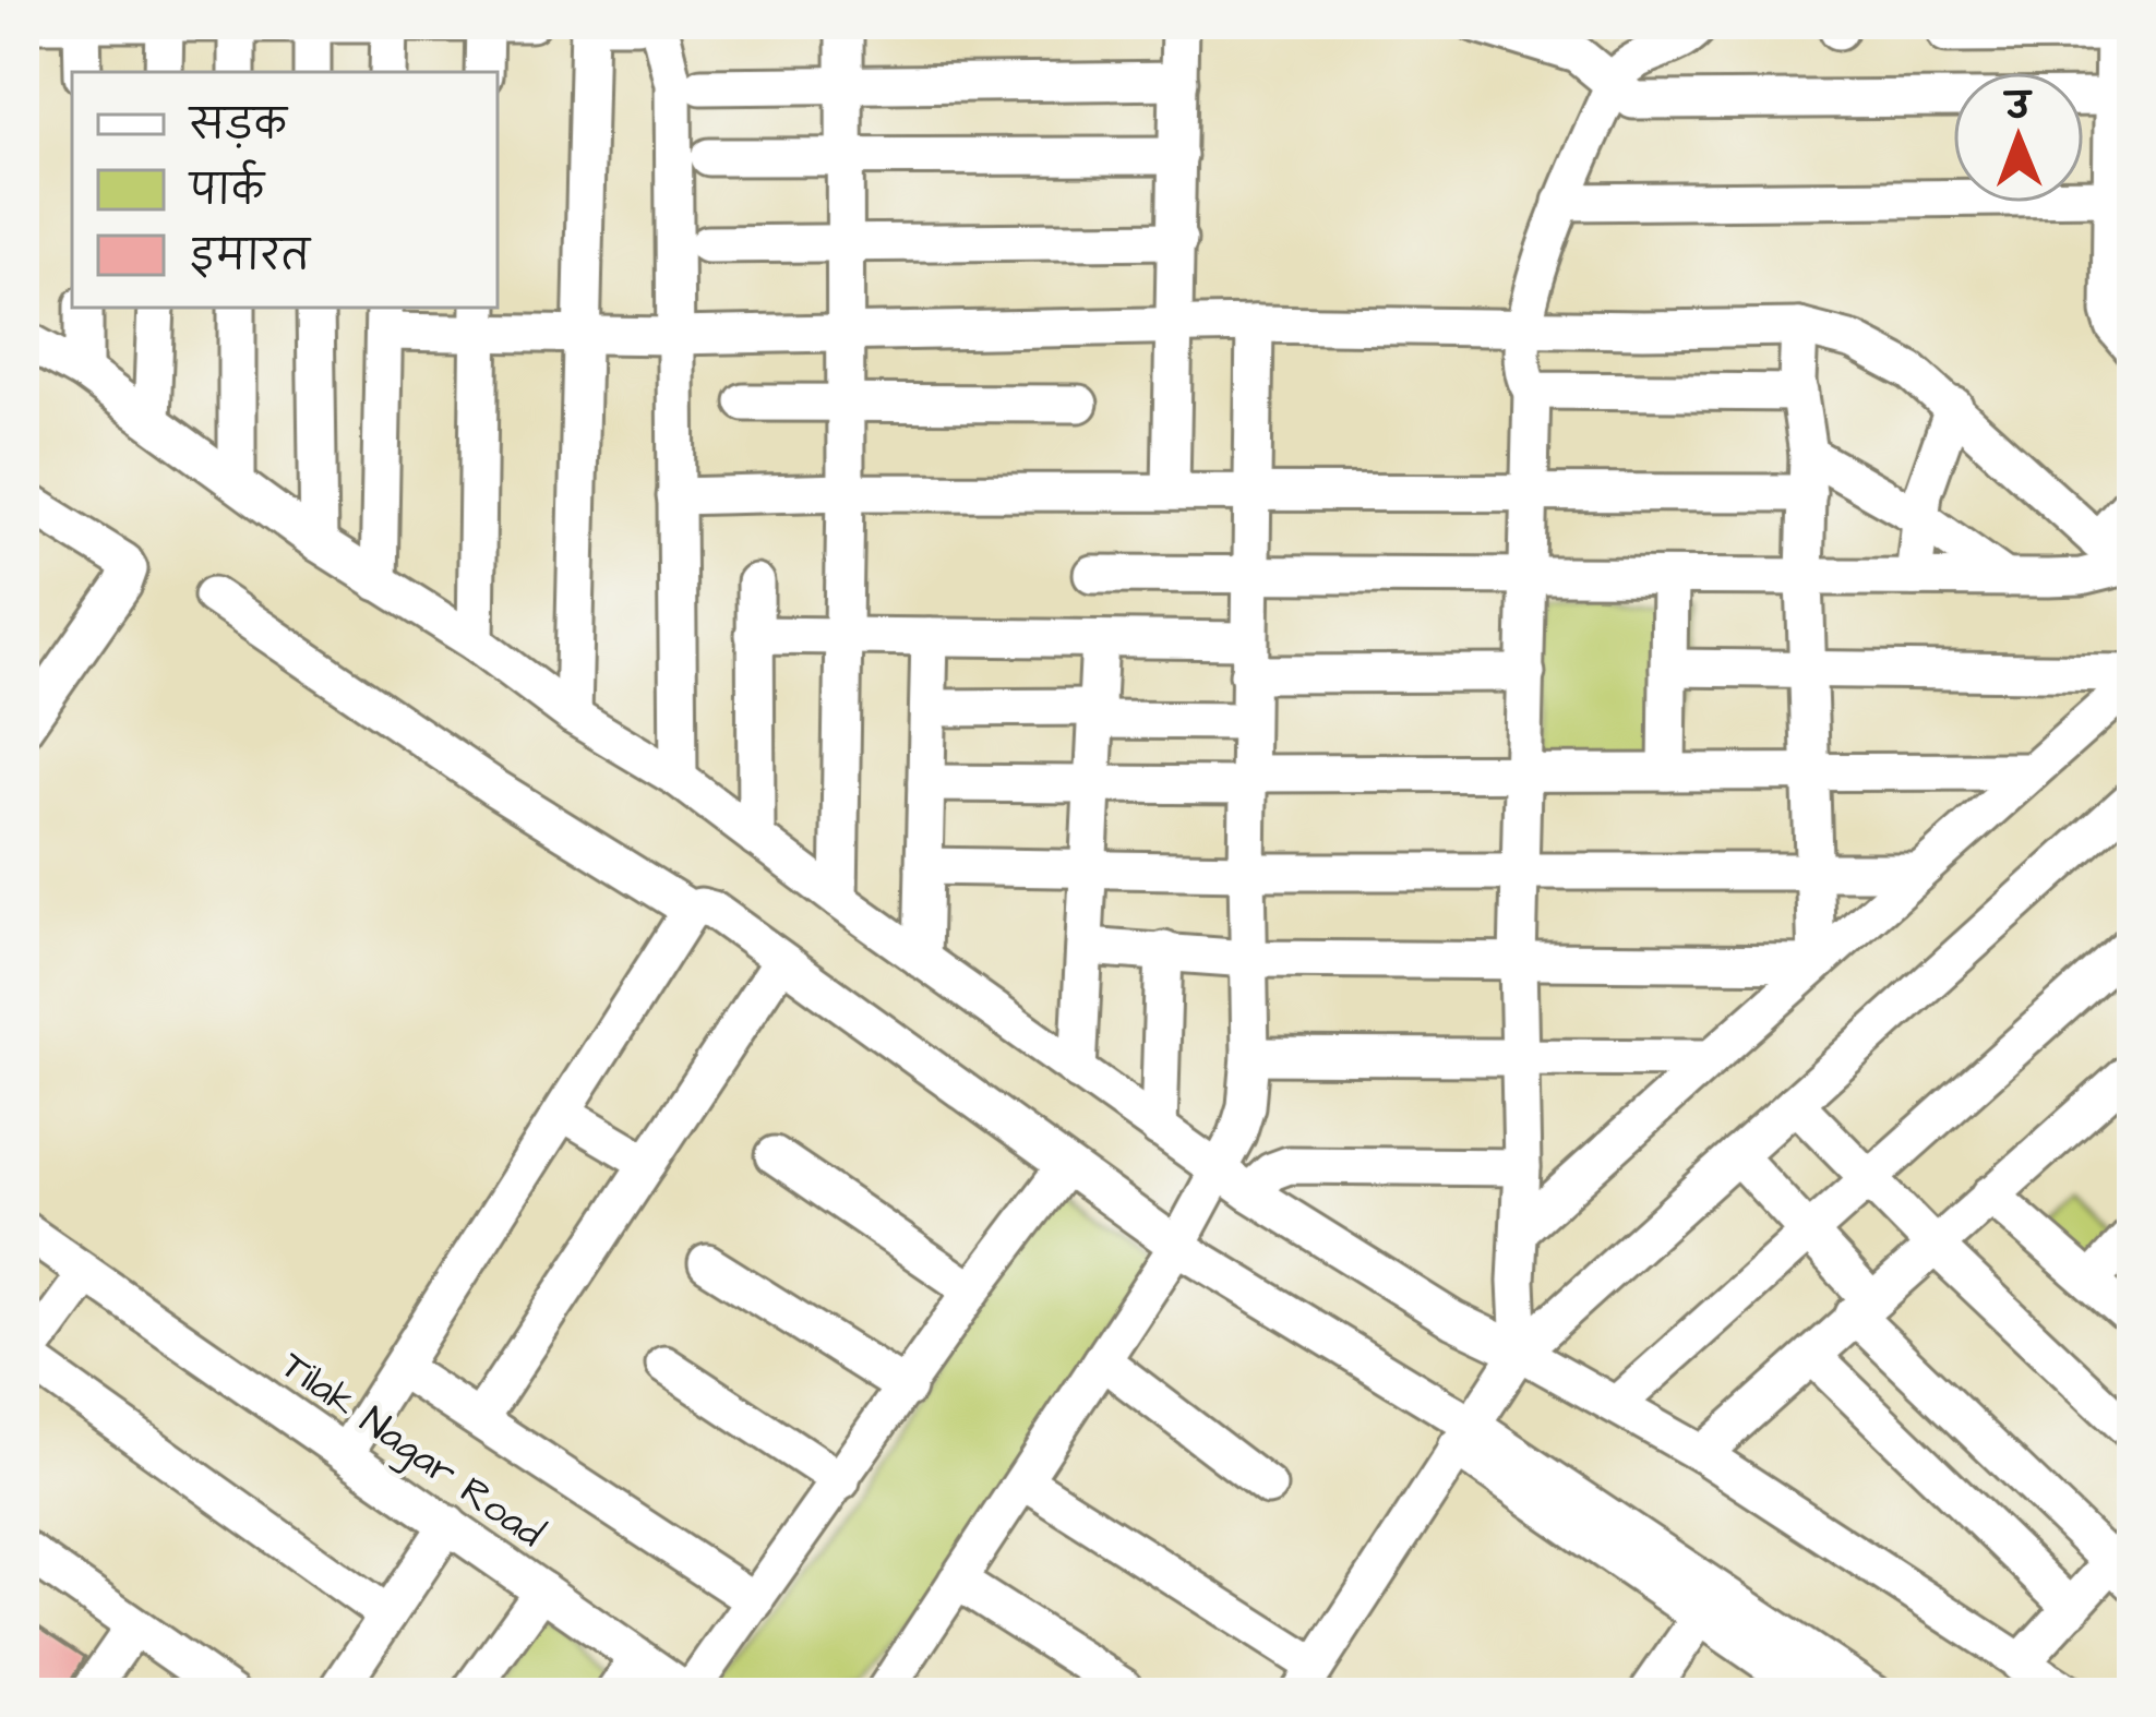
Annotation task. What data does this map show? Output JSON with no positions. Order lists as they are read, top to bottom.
{
  "streets": {
    "street": ["Tilak Nagar Road"]
  },
  "legend": ["सड़क", "पार्क", "इमारत"],
  "north": "top"
}
